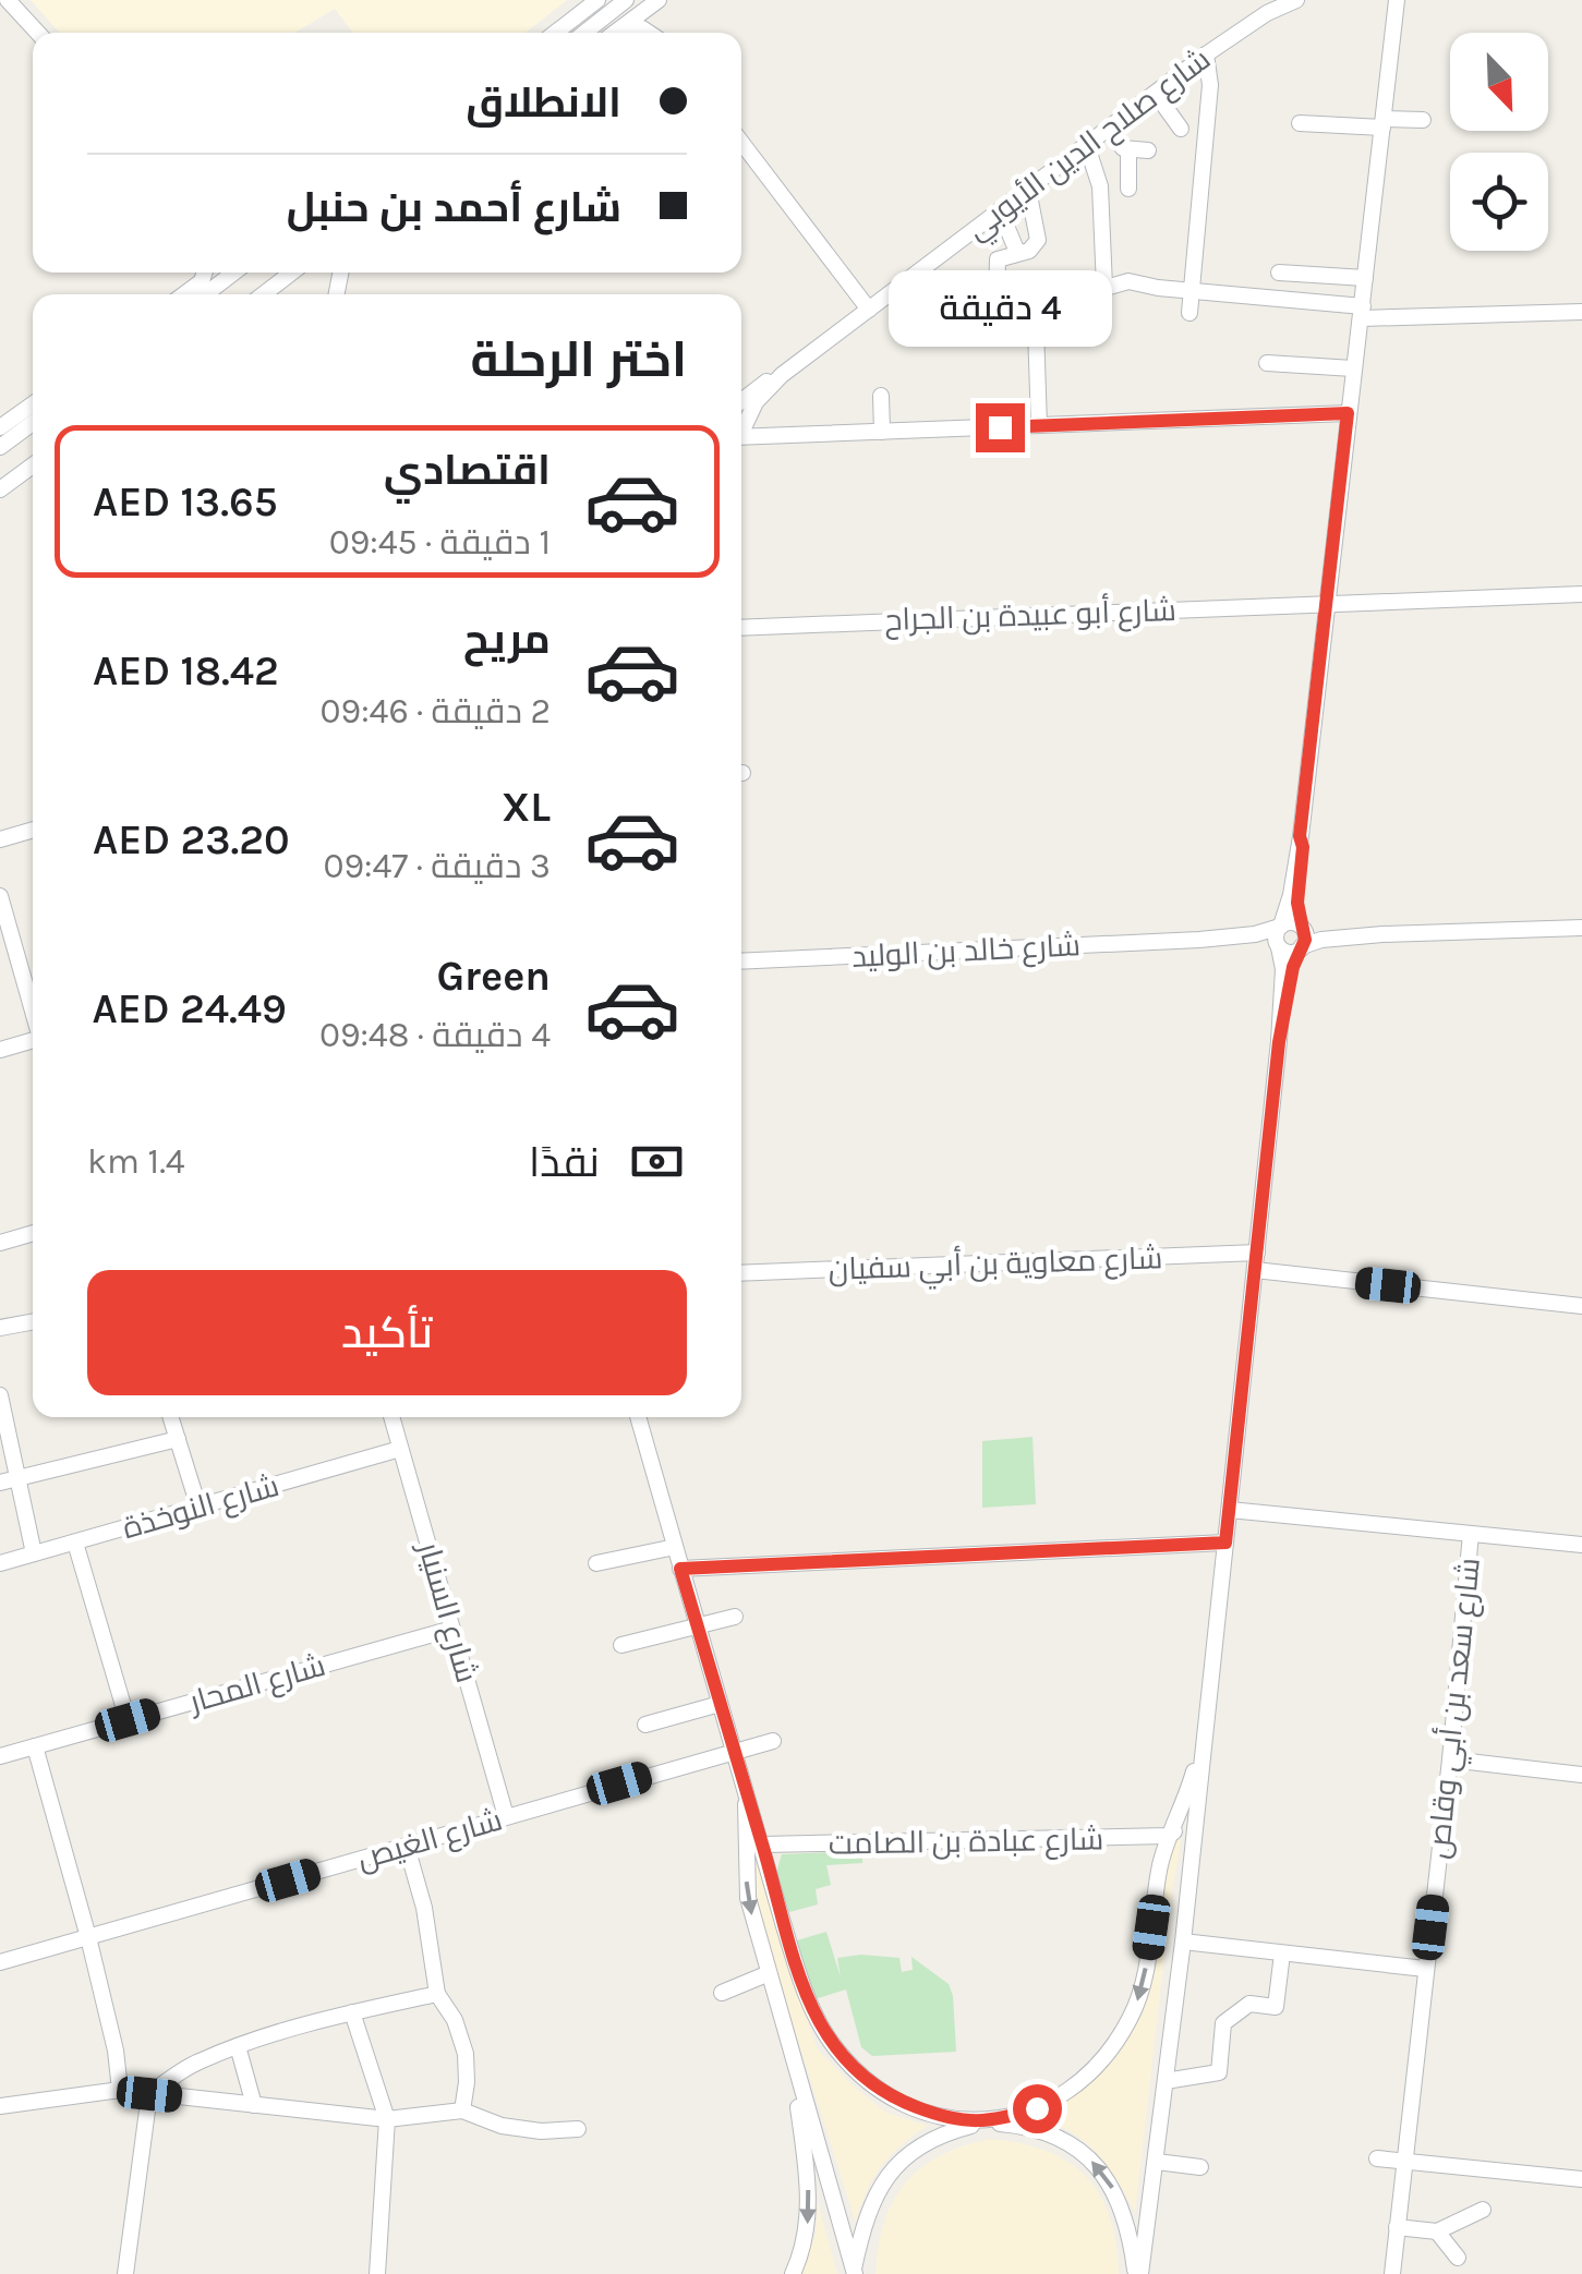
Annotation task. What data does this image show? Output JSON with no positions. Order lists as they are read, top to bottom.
{
  "streets": {
    "street": [
      "شارع صلاح الدين الأيوبي",
      "شارع أبو عبيدة بن الجراح",
      "شارع خالد بن الوليد",
      "شارع معاوية بن أبي سفيان",
      "شارع النوخذة",
      "شارع السنيار",
      "شارع المحار",
      "شارع سعد بن أبي وقاص",
      "شارع الغيص",
      "شارع عبادة بن الصامت"
    ]
  },
  "crossings": [
    ["شارع النوخذة", "شارع السنيار"],
    ["شارع السنيار", "شارع المحار"],
    ["شارع السنيار", "شارع الغيص"]
  ],
  "north": "bottom right",
  "page": {
    "banner": ["الانطلاق", "شارع أحمد بن حنبل"],
    "bubble": "4 دقيقة",
    "heading": "اختر الرحلة",
    "list": [
      {
        "name": "اقتصادي",
        "note": "1 دقيقة · 09:45",
        "value": "AED 13.65"
      },
      {
        "name": "مريح",
        "note": "2 دقيقة · 09:46",
        "value": "AED 18.42"
      },
      {
        "name": "XL",
        "note": "3 دقيقة · 09:47",
        "value": "AED 23.20"
      },
      {
        "name": "Green",
        "note": "4 دقيقة · 09:48",
        "value": "AED 24.49"
      }
    ],
    "pay": ["نقدًا", "1.4 km"],
    "buttons": "تأكيد"
  }
}
